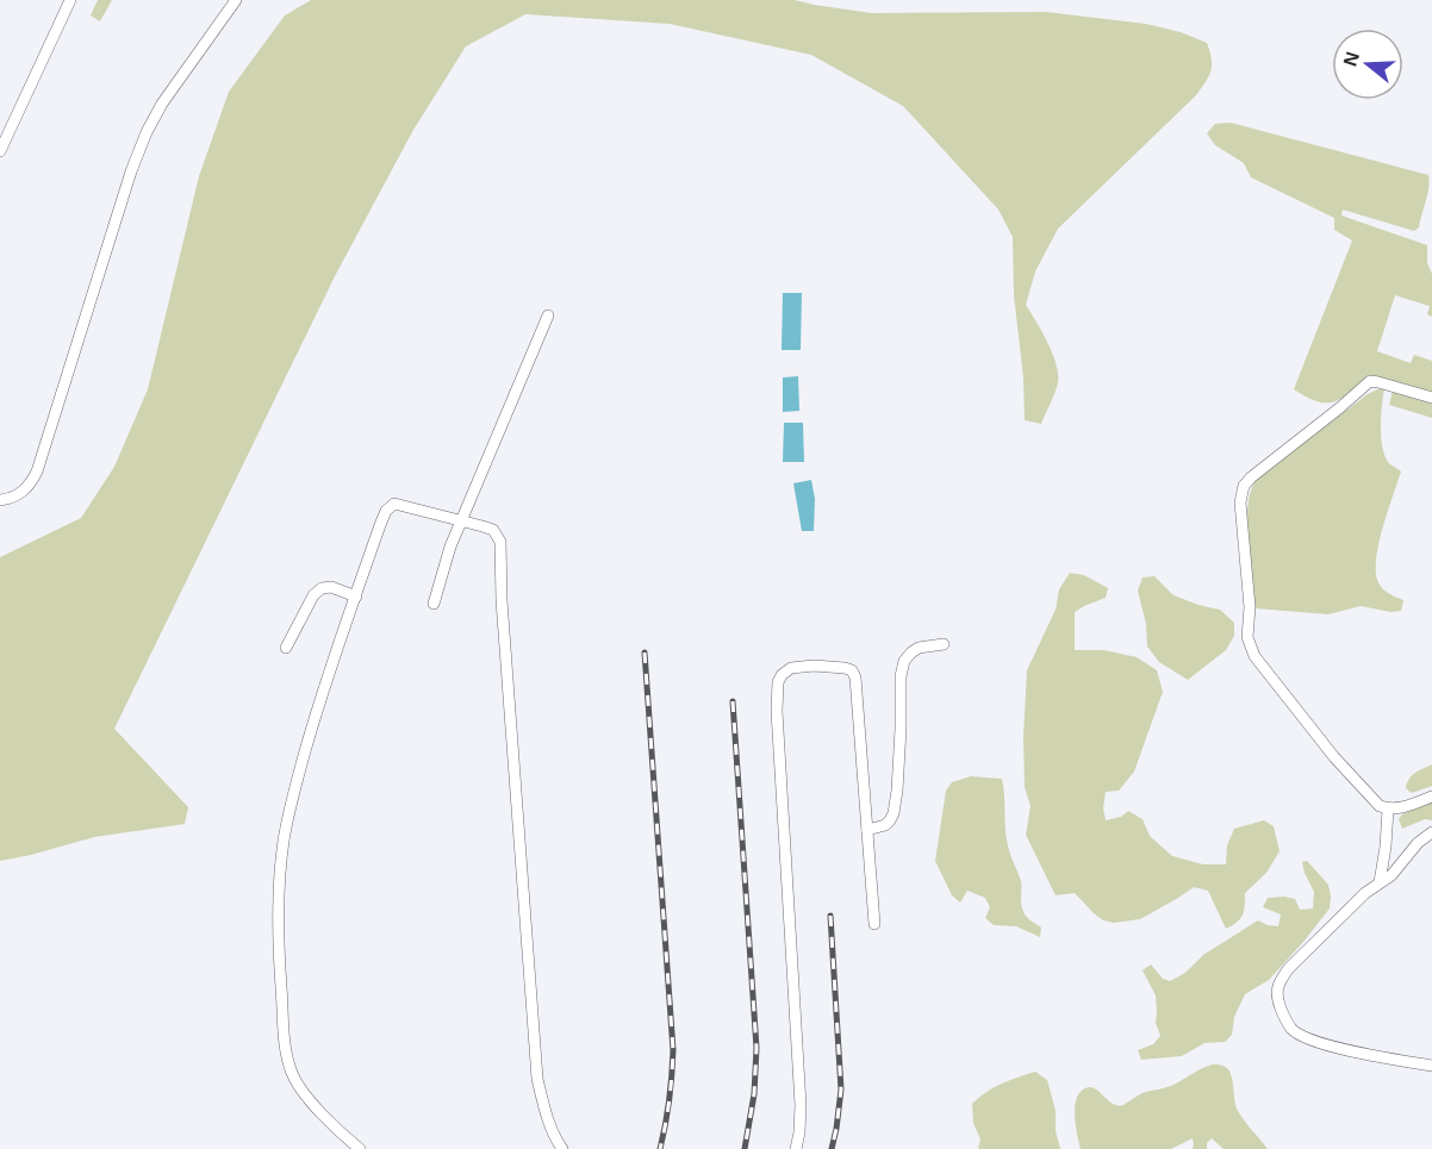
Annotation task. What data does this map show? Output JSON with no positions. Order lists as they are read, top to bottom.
{
  "north": "left"
}
